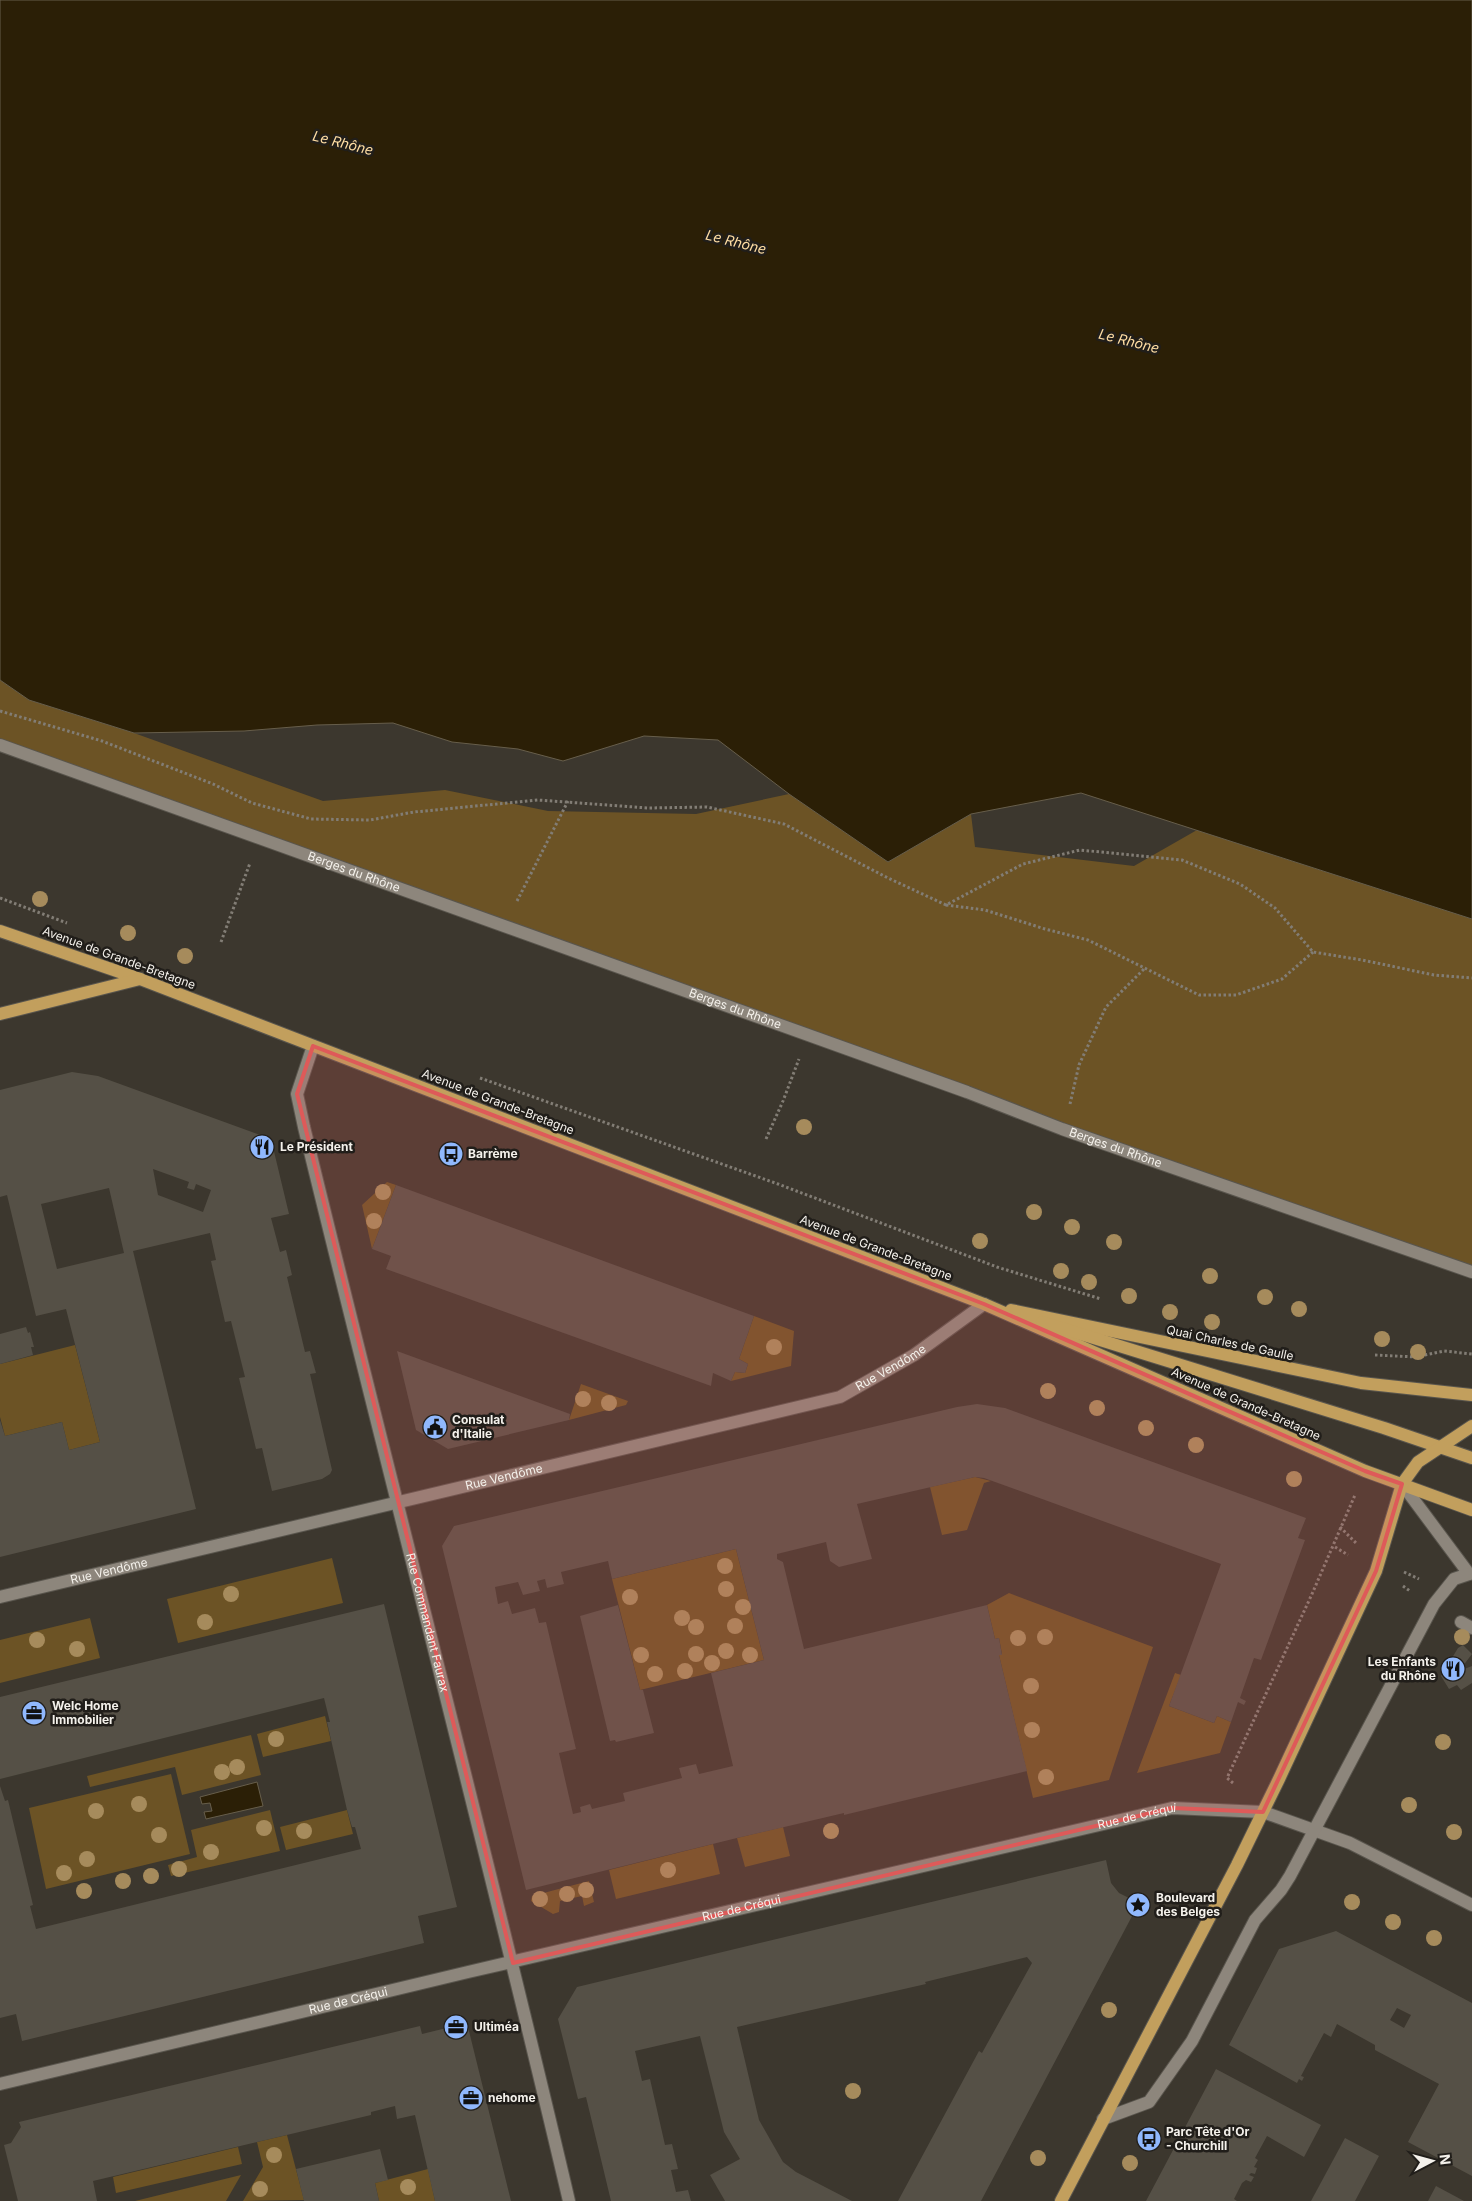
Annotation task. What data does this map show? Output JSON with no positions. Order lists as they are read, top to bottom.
{
  "streets": {
    "main road": ["Avenue de Grande-Bretagne", "Quai Charles de Gaulle"],
    "street": [
      "Berges du Rhône",
      "Rue Vendôme",
      "Rue Commandant Faurax",
      "Rue de Créqui"
    ]
  },
  "crossings": [
    ["Avenue de Grande-Bretagne", "Quai Charles de Gaulle"],
    ["Avenue de Grande-Bretagne", "Rue Vendôme"],
    ["Avenue de Grande-Bretagne", "Rue Commandant Faurax"],
    ["Quai Charles de Gaulle", "Rue Vendôme"],
    ["Rue Vendôme", "Rue Commandant Faurax"],
    ["Rue Commandant Faurax", "Rue de Créqui"]
  ],
  "water": ["Le Rhône"],
  "places": {
    "restaurant": ["Le Président", "Les Enfants du Rhône"],
    "bus stop": ["Barrème", "Parc Tête d'Or - Churchill"],
    "public building": ["Consulat d'Italie"],
    "office": ["Welc Home Immobilier", "Ultiméa", "nehome"],
    "place": ["Boulevard des Belges"]
  },
  "north": "right"
}
